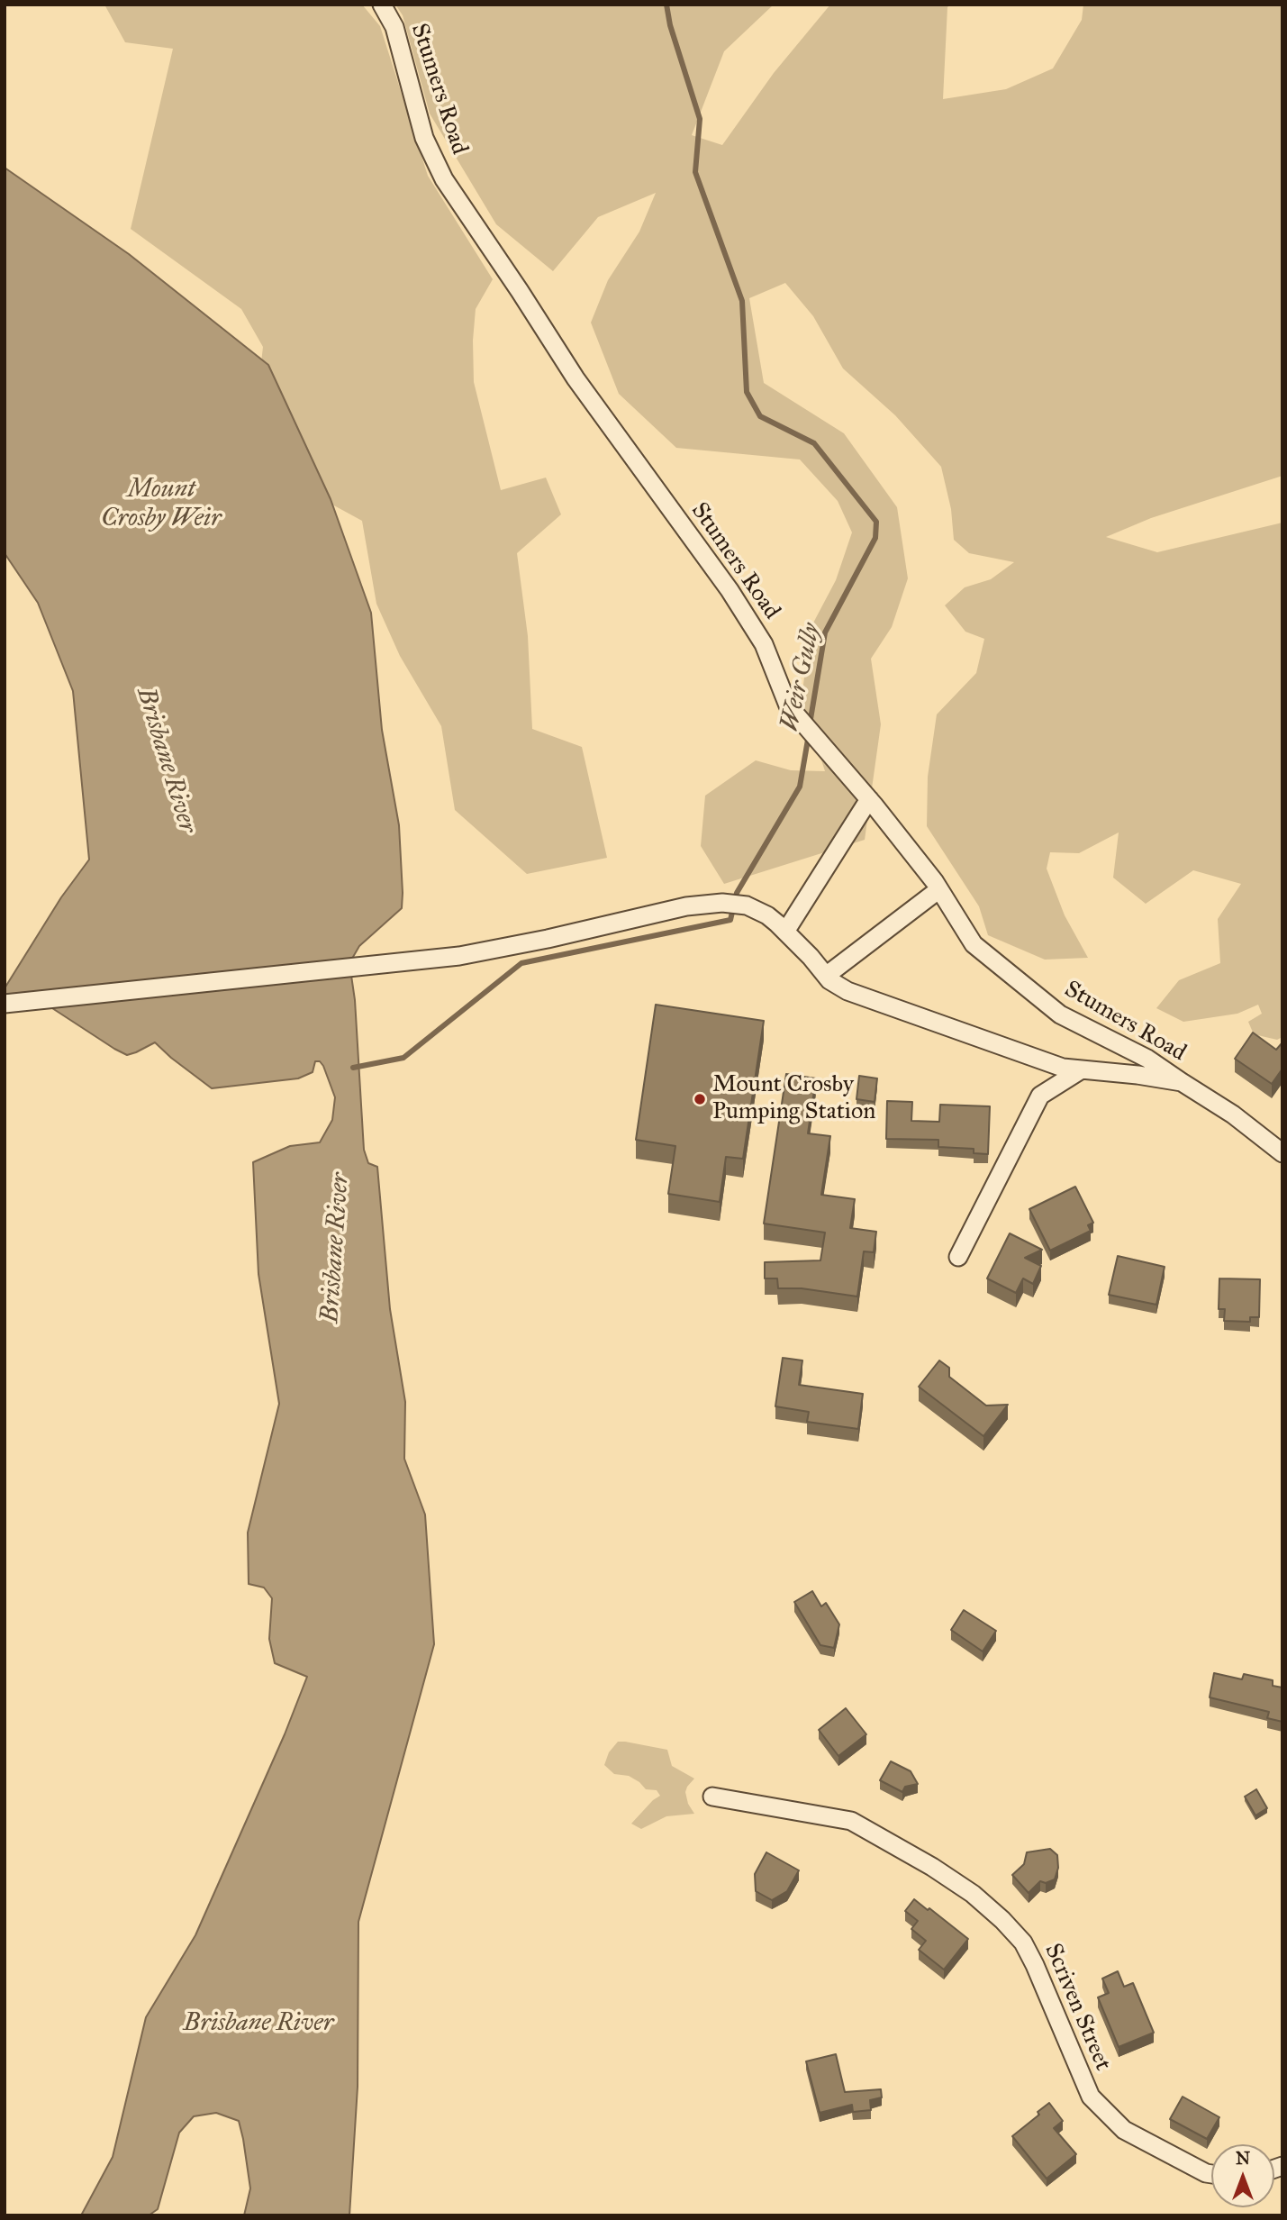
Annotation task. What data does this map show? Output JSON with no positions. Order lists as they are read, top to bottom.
{
  "streets": {
    "street": ["Stumers Road", "Scriven Street"]
  },
  "water": ["Mount Crosby Weir", "Weir Gully", "Brisbane River"],
  "places": ["Mount Crosby Pumping Station"],
  "north": "top"
}
